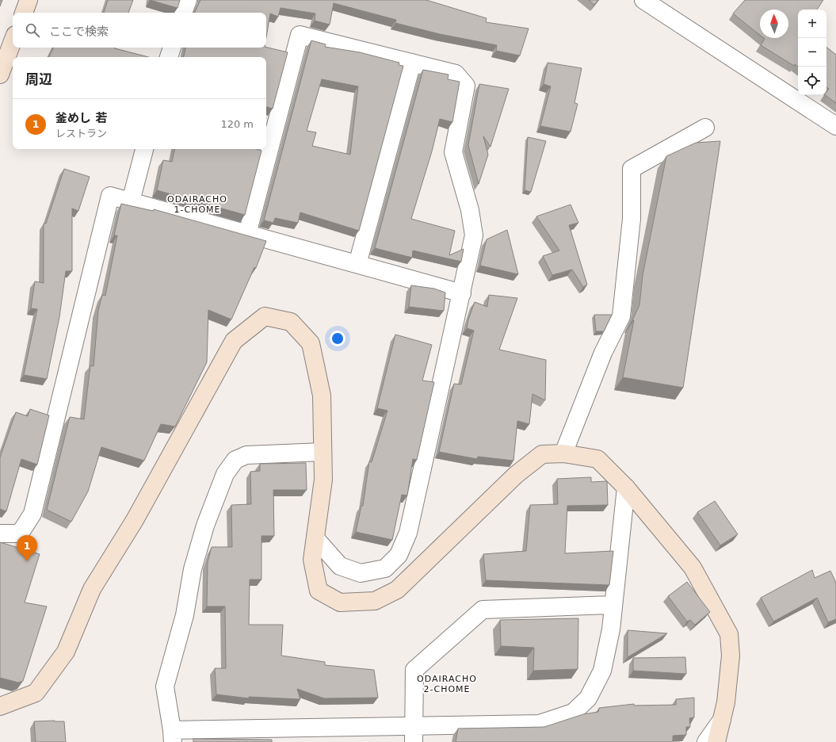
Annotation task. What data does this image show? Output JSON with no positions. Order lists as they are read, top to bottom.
{
  "districts": ["ODAIRACHO 1-CHOME", "ODAIRACHO 2-CHOME"],
  "north": "top",
  "page": {
    "map_buttons": ["+", "−"],
    "search": "ここで検索",
    "heading": "周辺",
    "list": [
      {
        "mark": "1",
        "name": "釜めし 若",
        "note": "レストラン",
        "value": "120 m"
      }
    ],
    "pins": "1"
  }
}
